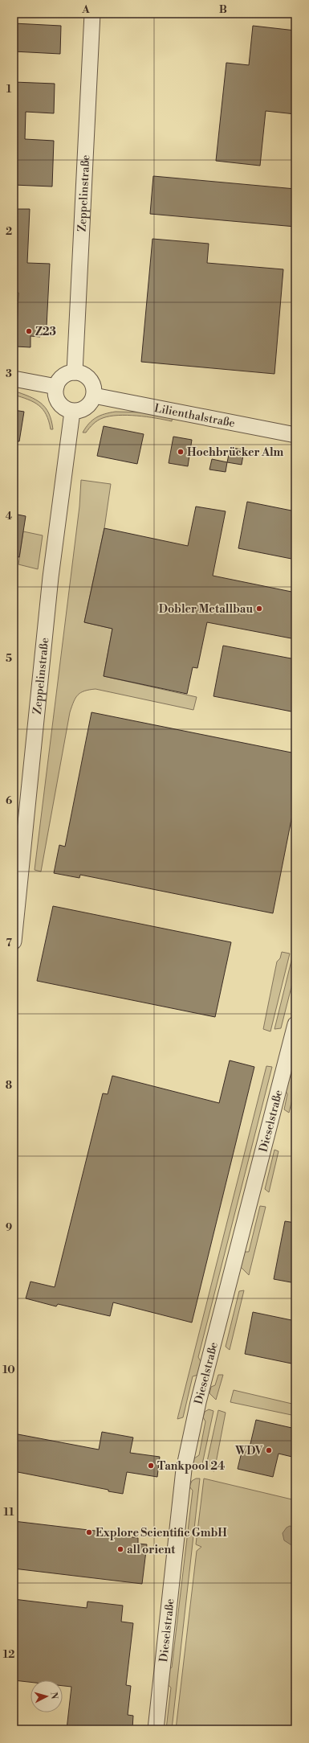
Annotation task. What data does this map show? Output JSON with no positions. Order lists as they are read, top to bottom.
{
  "streets": {
    "street": ["Zeppelinstraße", "Lilienthalstraße", "Dieselstraße"]
  },
  "crossings": [
    ["Zeppelinstraße", "Lilienthalstraße"]
  ],
  "places": [
    "Z23",
    "Hochbrücker Alm",
    "Dobler Metallbau",
    "WDV",
    "Tankpool 24",
    "Explore Scientific GmbH",
    "all orient"
  ],
  "north": "right",
  "grid": {
    "columns": ["A", "B"],
    "rows": [
      "1",
      "2",
      "3",
      "4",
      "5",
      "6",
      "7",
      "8",
      "9",
      "10",
      "11",
      "12"
    ]
  }
}
